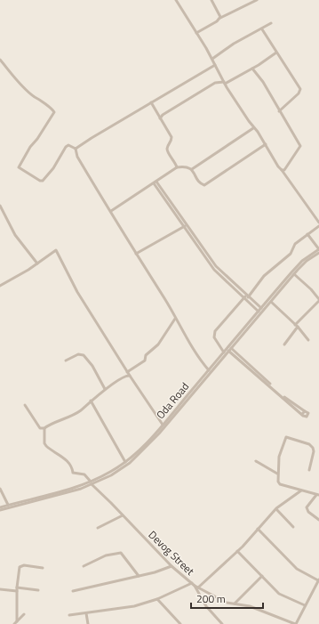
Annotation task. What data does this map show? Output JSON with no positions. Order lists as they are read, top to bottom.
{
  "streets": {
    "street": ["Oda Road", "Devog Street"]
  },
  "crossings": [
    ["Oda Road", "Devog Street"]
  ],
  "scale_bar": "200 m"
}
